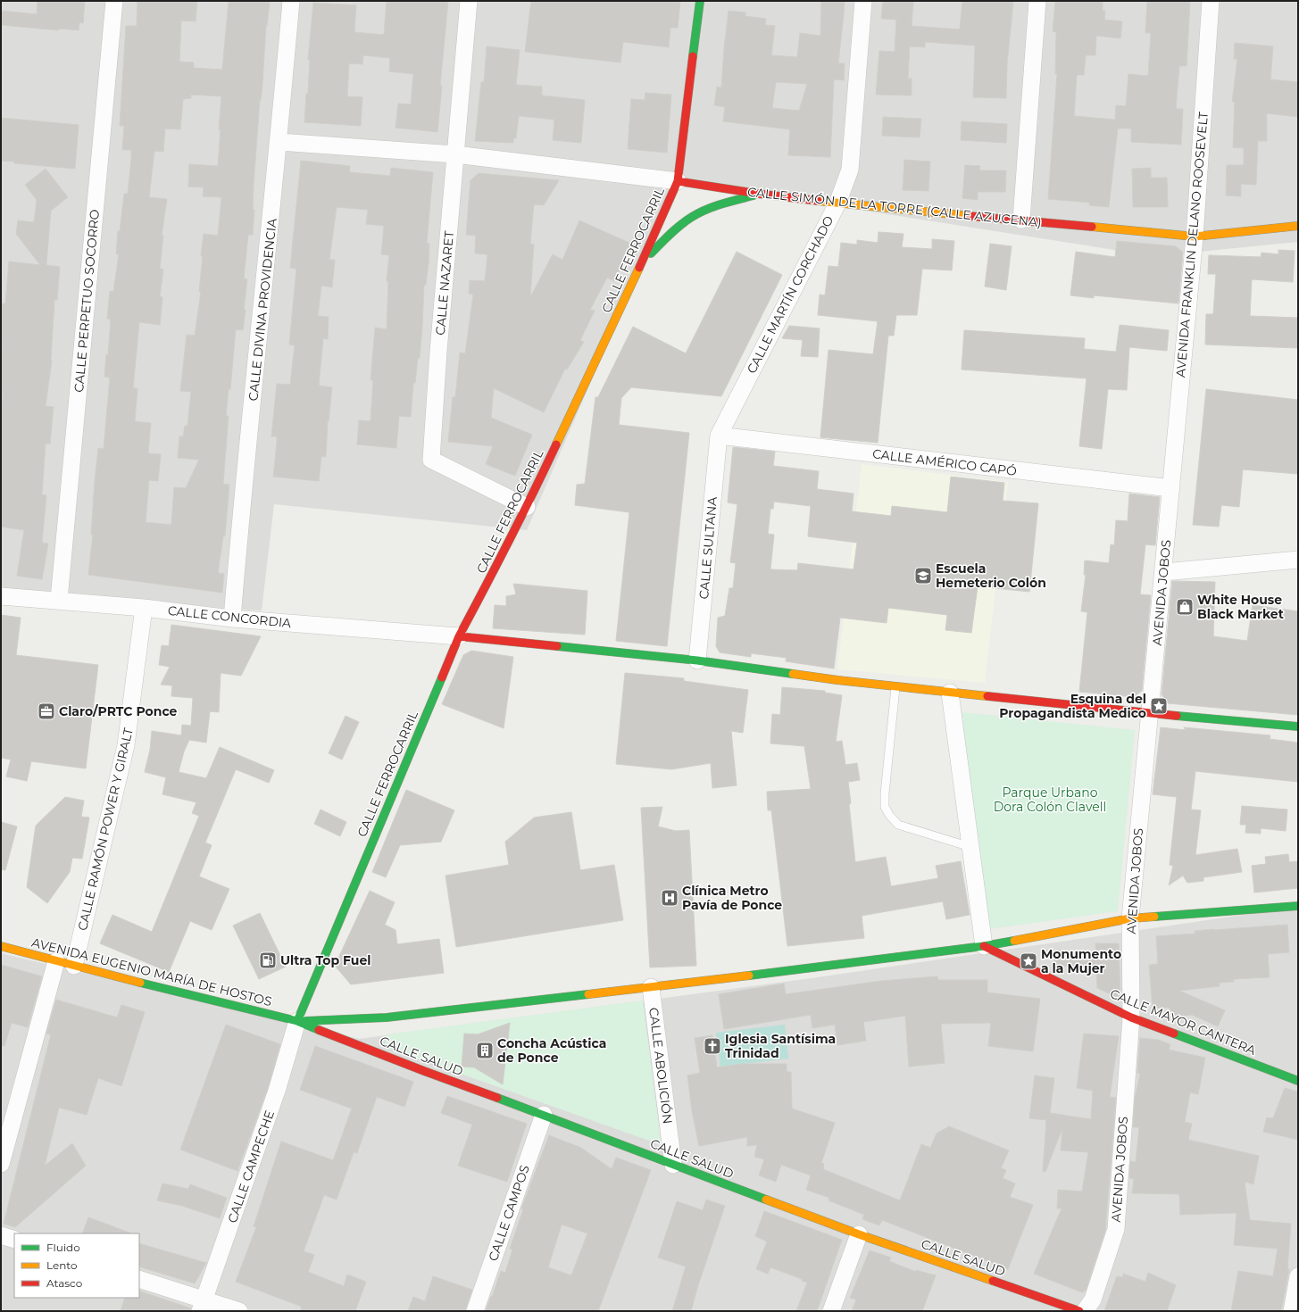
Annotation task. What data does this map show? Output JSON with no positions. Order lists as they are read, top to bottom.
{
  "streets": {
    "main road": [
      "CALLE SIMÓN DE LA TORRE (CALLE AZUCENA)",
      "CALLE FERROCARRIL",
      "AVENIDA EUGENIO MARÍA DE HOSTOS",
      "CALLE MAYOR CANTERA",
      "CALLE SALUD"
    ],
    "street": [
      "AVENIDA FRANKLIN DELANO ROOSEVELT",
      "CALLE NAZARET",
      "CALLE MARTÍN CORCHADO",
      "CALLE PERPETUO SOCORRO",
      "CALLE DIVINA PROVIDENCIA",
      "CALLE AMÉRICO CAPÓ",
      "CALLE SULTANA",
      "AVENIDA JOBOS",
      "CALLE CONCORDIA",
      "CALLE RAMÓN POWER Y GIRALT",
      "CALLE ABOLICIÓN",
      "CALLE CAMPECHE",
      "CALLE CAMPOS"
    ]
  },
  "crossings": [
    ["CALLE SIMÓN DE LA TORRE (CALLE AZUCENA)", "AVENIDA FRANKLIN DELANO ROOSEVELT"],
    ["CALLE SIMÓN DE LA TORRE (CALLE AZUCENA)", "CALLE FERROCARRIL"],
    ["CALLE SIMÓN DE LA TORRE (CALLE AZUCENA)", "CALLE NAZARET"],
    ["CALLE SIMÓN DE LA TORRE (CALLE AZUCENA)", "CALLE MARTÍN CORCHADO"],
    ["CALLE SIMÓN DE LA TORRE (CALLE AZUCENA)", "CALLE DIVINA PROVIDENCIA"],
    ["AVENIDA FRANKLIN DELANO ROOSEVELT", "CALLE AMÉRICO CAPÓ"],
    ["AVENIDA FRANKLIN DELANO ROOSEVELT", "AVENIDA JOBOS"],
    ["CALLE FERROCARRIL", "CALLE NAZARET"],
    ["CALLE FERROCARRIL", "CALLE CONCORDIA"],
    ["CALLE FERROCARRIL", "AVENIDA EUGENIO MARÍA DE HOSTOS"],
    ["CALLE FERROCARRIL", "CALLE SALUD"],
    ["CALLE FERROCARRIL", "CALLE CAMPECHE"],
    ["CALLE MARTÍN CORCHADO", "CALLE AMÉRICO CAPÓ"],
    ["CALLE MARTÍN CORCHADO", "CALLE SULTANA"],
    ["CALLE PERPETUO SOCORRO", "CALLE CONCORDIA"],
    ["CALLE DIVINA PROVIDENCIA", "CALLE CONCORDIA"],
    ["CALLE AMÉRICO CAPÓ", "CALLE SULTANA"],
    ["CALLE AMÉRICO CAPÓ", "AVENIDA JOBOS"],
    ["AVENIDA JOBOS", "CALLE MAYOR CANTERA"],
    ["CALLE CONCORDIA", "CALLE RAMÓN POWER Y GIRALT"],
    ["CALLE RAMÓN POWER Y GIRALT", "AVENIDA EUGENIO MARÍA DE HOSTOS"],
    ["AVENIDA EUGENIO MARÍA DE HOSTOS", "CALLE SALUD"],
    ["AVENIDA EUGENIO MARÍA DE HOSTOS", "CALLE CAMPECHE"],
    ["CALLE SALUD", "CALLE ABOLICIÓN"],
    ["CALLE SALUD", "CALLE CAMPECHE"],
    ["CALLE SALUD", "CALLE CAMPOS"]
  ],
  "parks": ["Parque Urbano Dora Colón Clavell"],
  "places": {
    "school or university": ["Escuela Hemeterio Colón"],
    "shop": ["White House Black Market"],
    "place": ["Esquina del Propagandista Medico", "Monumento a la Mujer"],
    "office": ["Claro/PRTC Ponce"],
    "hospital": ["Clínica Metro Pavía de Ponce"],
    "fuel station": ["Ultra Top Fuel"],
    "church": ["Iglesia Santísima Trinidad"],
    "building": ["Concha Acústica de Ponce"]
  },
  "legend": ["Fluido", "Lento", "Atasco"]
}
